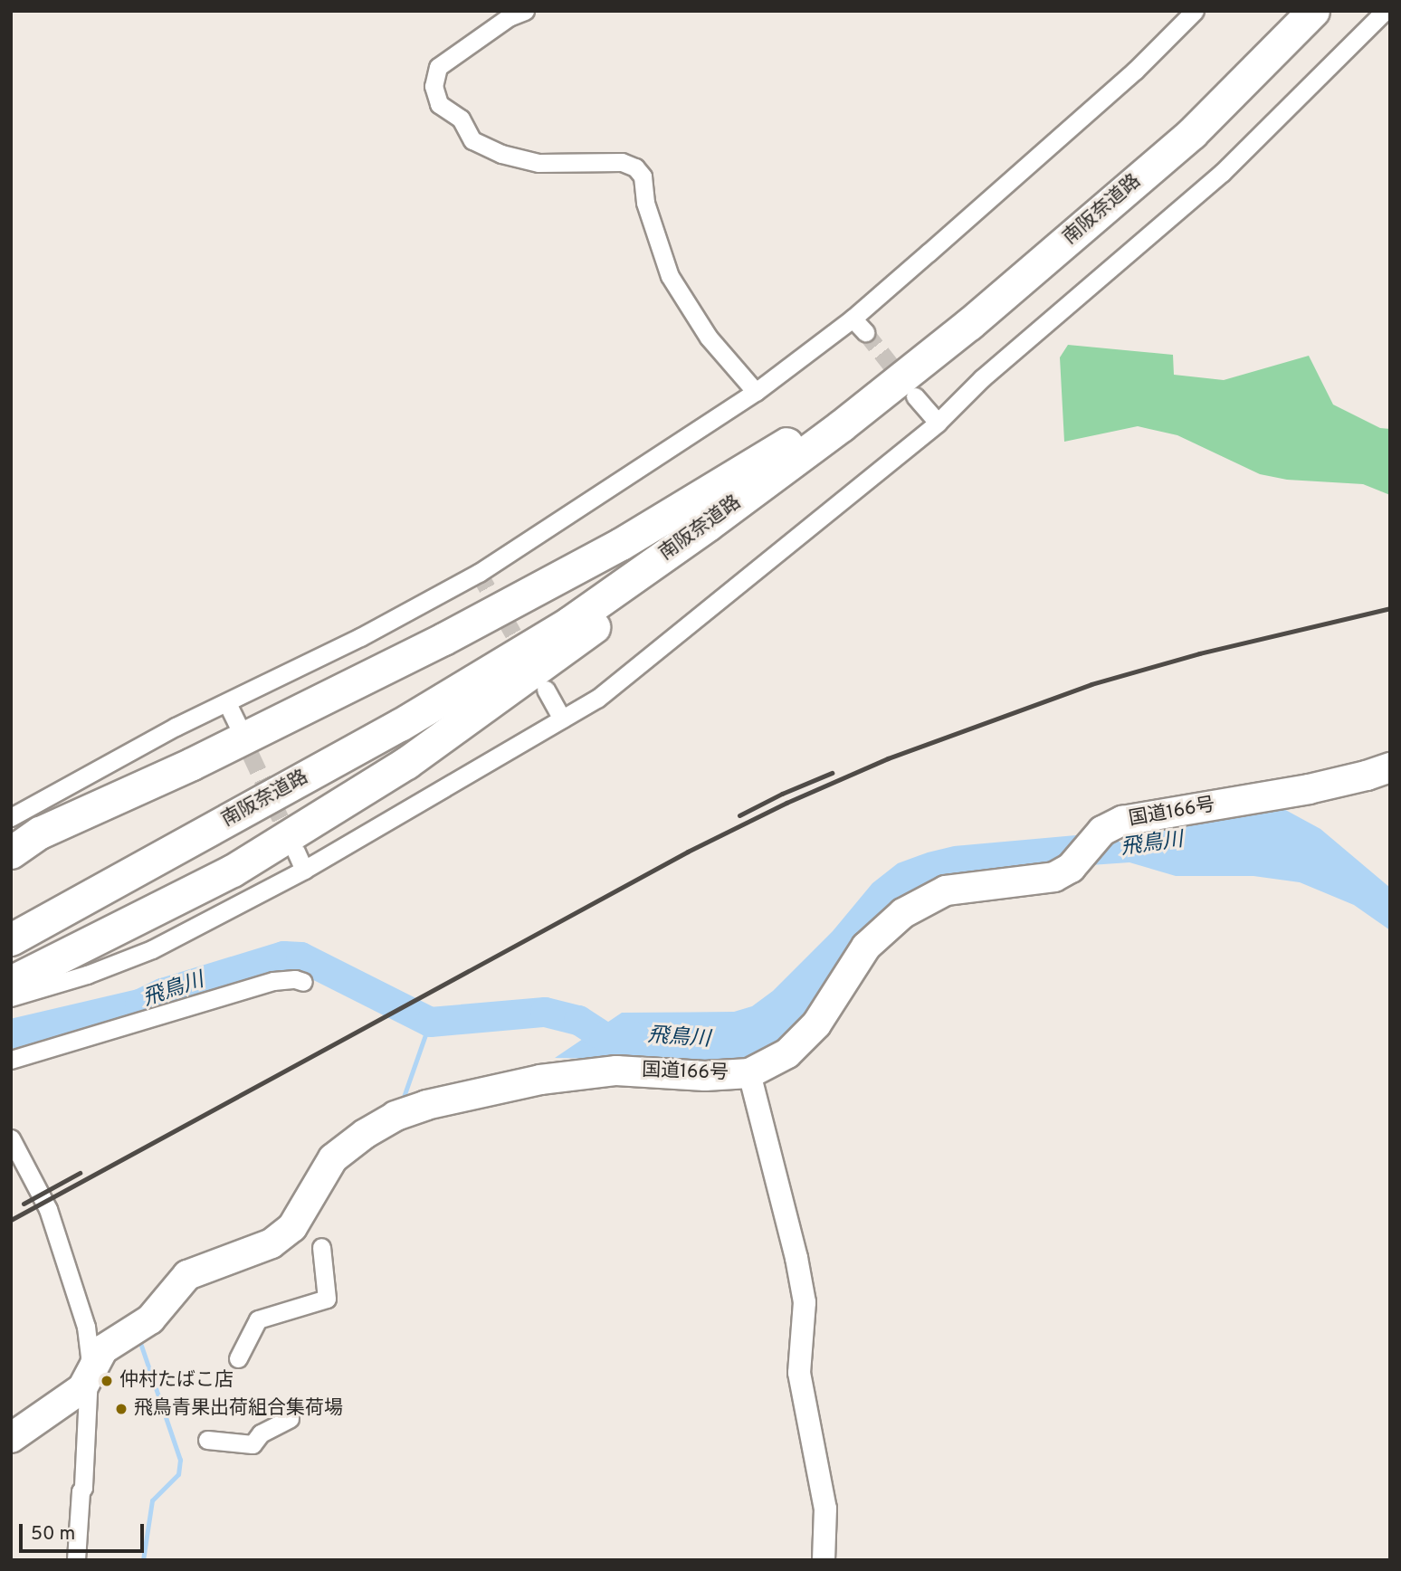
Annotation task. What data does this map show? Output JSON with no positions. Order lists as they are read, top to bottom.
{
  "streets": {
    "highway": ["南阪奈道路", "国道166号"]
  },
  "water": ["飛鳥川"],
  "places": ["仲村たばこ店", "飛鳥青果出荷組合集荷場"],
  "scale_bar": "50 m"
}
